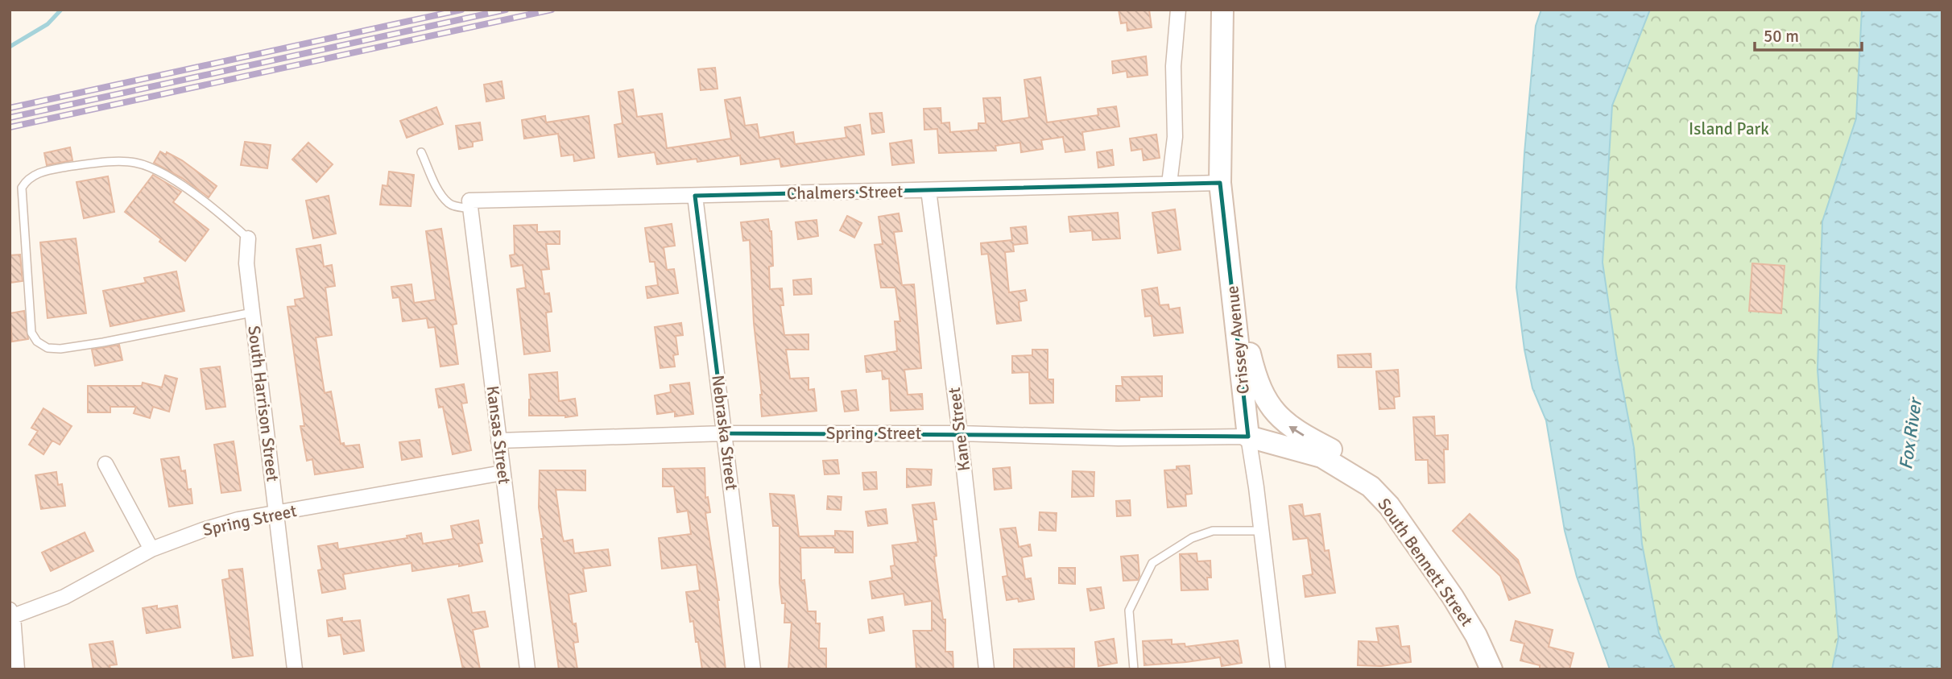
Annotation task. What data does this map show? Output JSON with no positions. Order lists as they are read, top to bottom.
{
  "streets": {
    "main road": ["Crissey Avenue", "South Bennett Street"],
    "street": [
      "Chalmers Street",
      "South Harrison Street",
      "Kane Street",
      "Nebraska Street",
      "Spring Street",
      "Kansas Street"
    ]
  },
  "crossings": [
    ["Chalmers Street", "Crissey Avenue"],
    ["Chalmers Street", "Kane Street"],
    ["Chalmers Street", "Nebraska Street"],
    ["Chalmers Street", "Kansas Street"],
    ["Crissey Avenue", "Spring Street"],
    ["Crissey Avenue", "South Bennett Street"],
    ["South Harrison Street", "Spring Street"],
    ["Kane Street", "Spring Street"],
    ["Nebraska Street", "Spring Street"],
    ["Spring Street", "Kansas Street"],
    ["Spring Street", "South Bennett Street"]
  ],
  "water": ["Fox River"],
  "parks": ["Island Park"],
  "scale_bar": "50 m"
}
